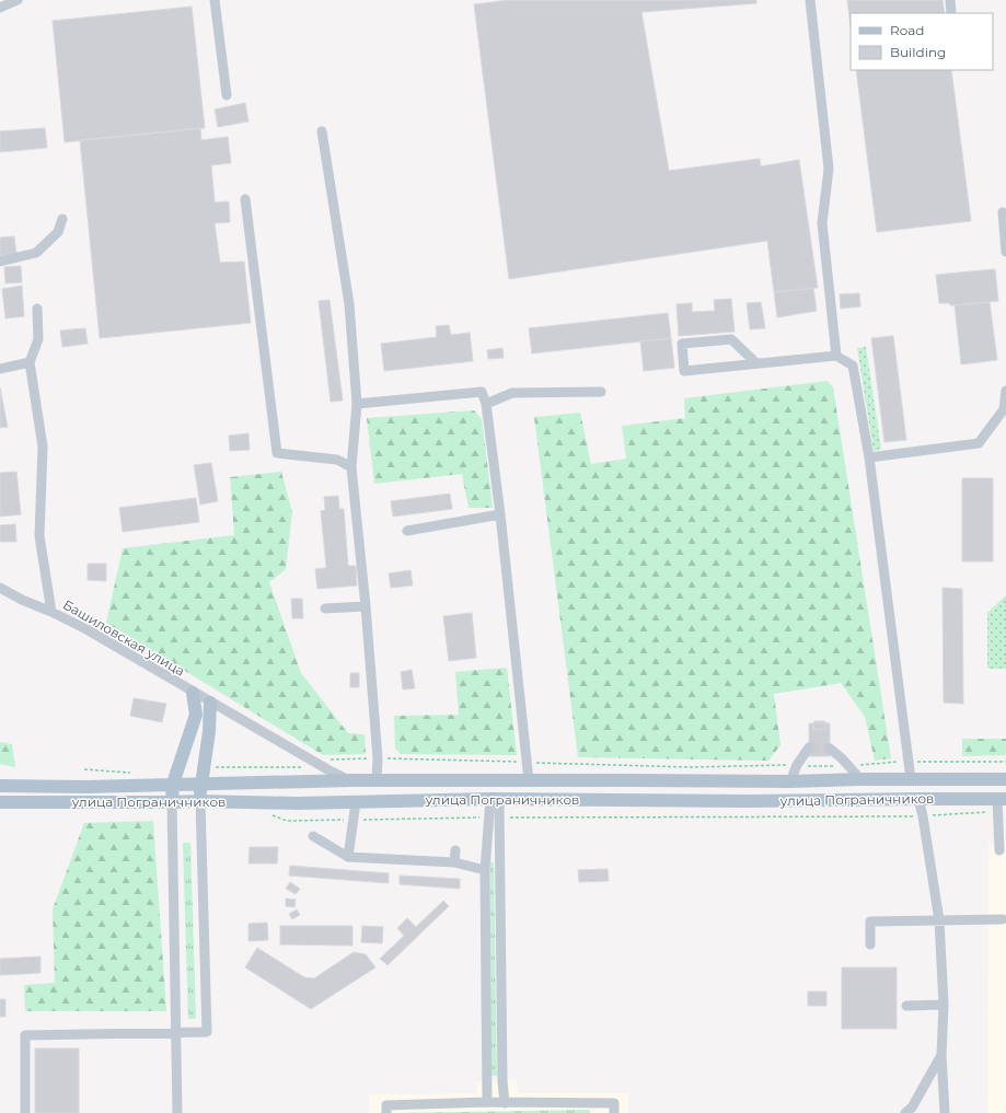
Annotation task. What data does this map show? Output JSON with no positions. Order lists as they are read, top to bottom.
{
  "streets": {
    "main road": ["улица Пограничников"],
    "street": ["Башиловская улица"]
  },
  "crossings": [
    ["Башиловская улица", "улица Пограничников"]
  ],
  "legend": ["Road", "Building"]
}
